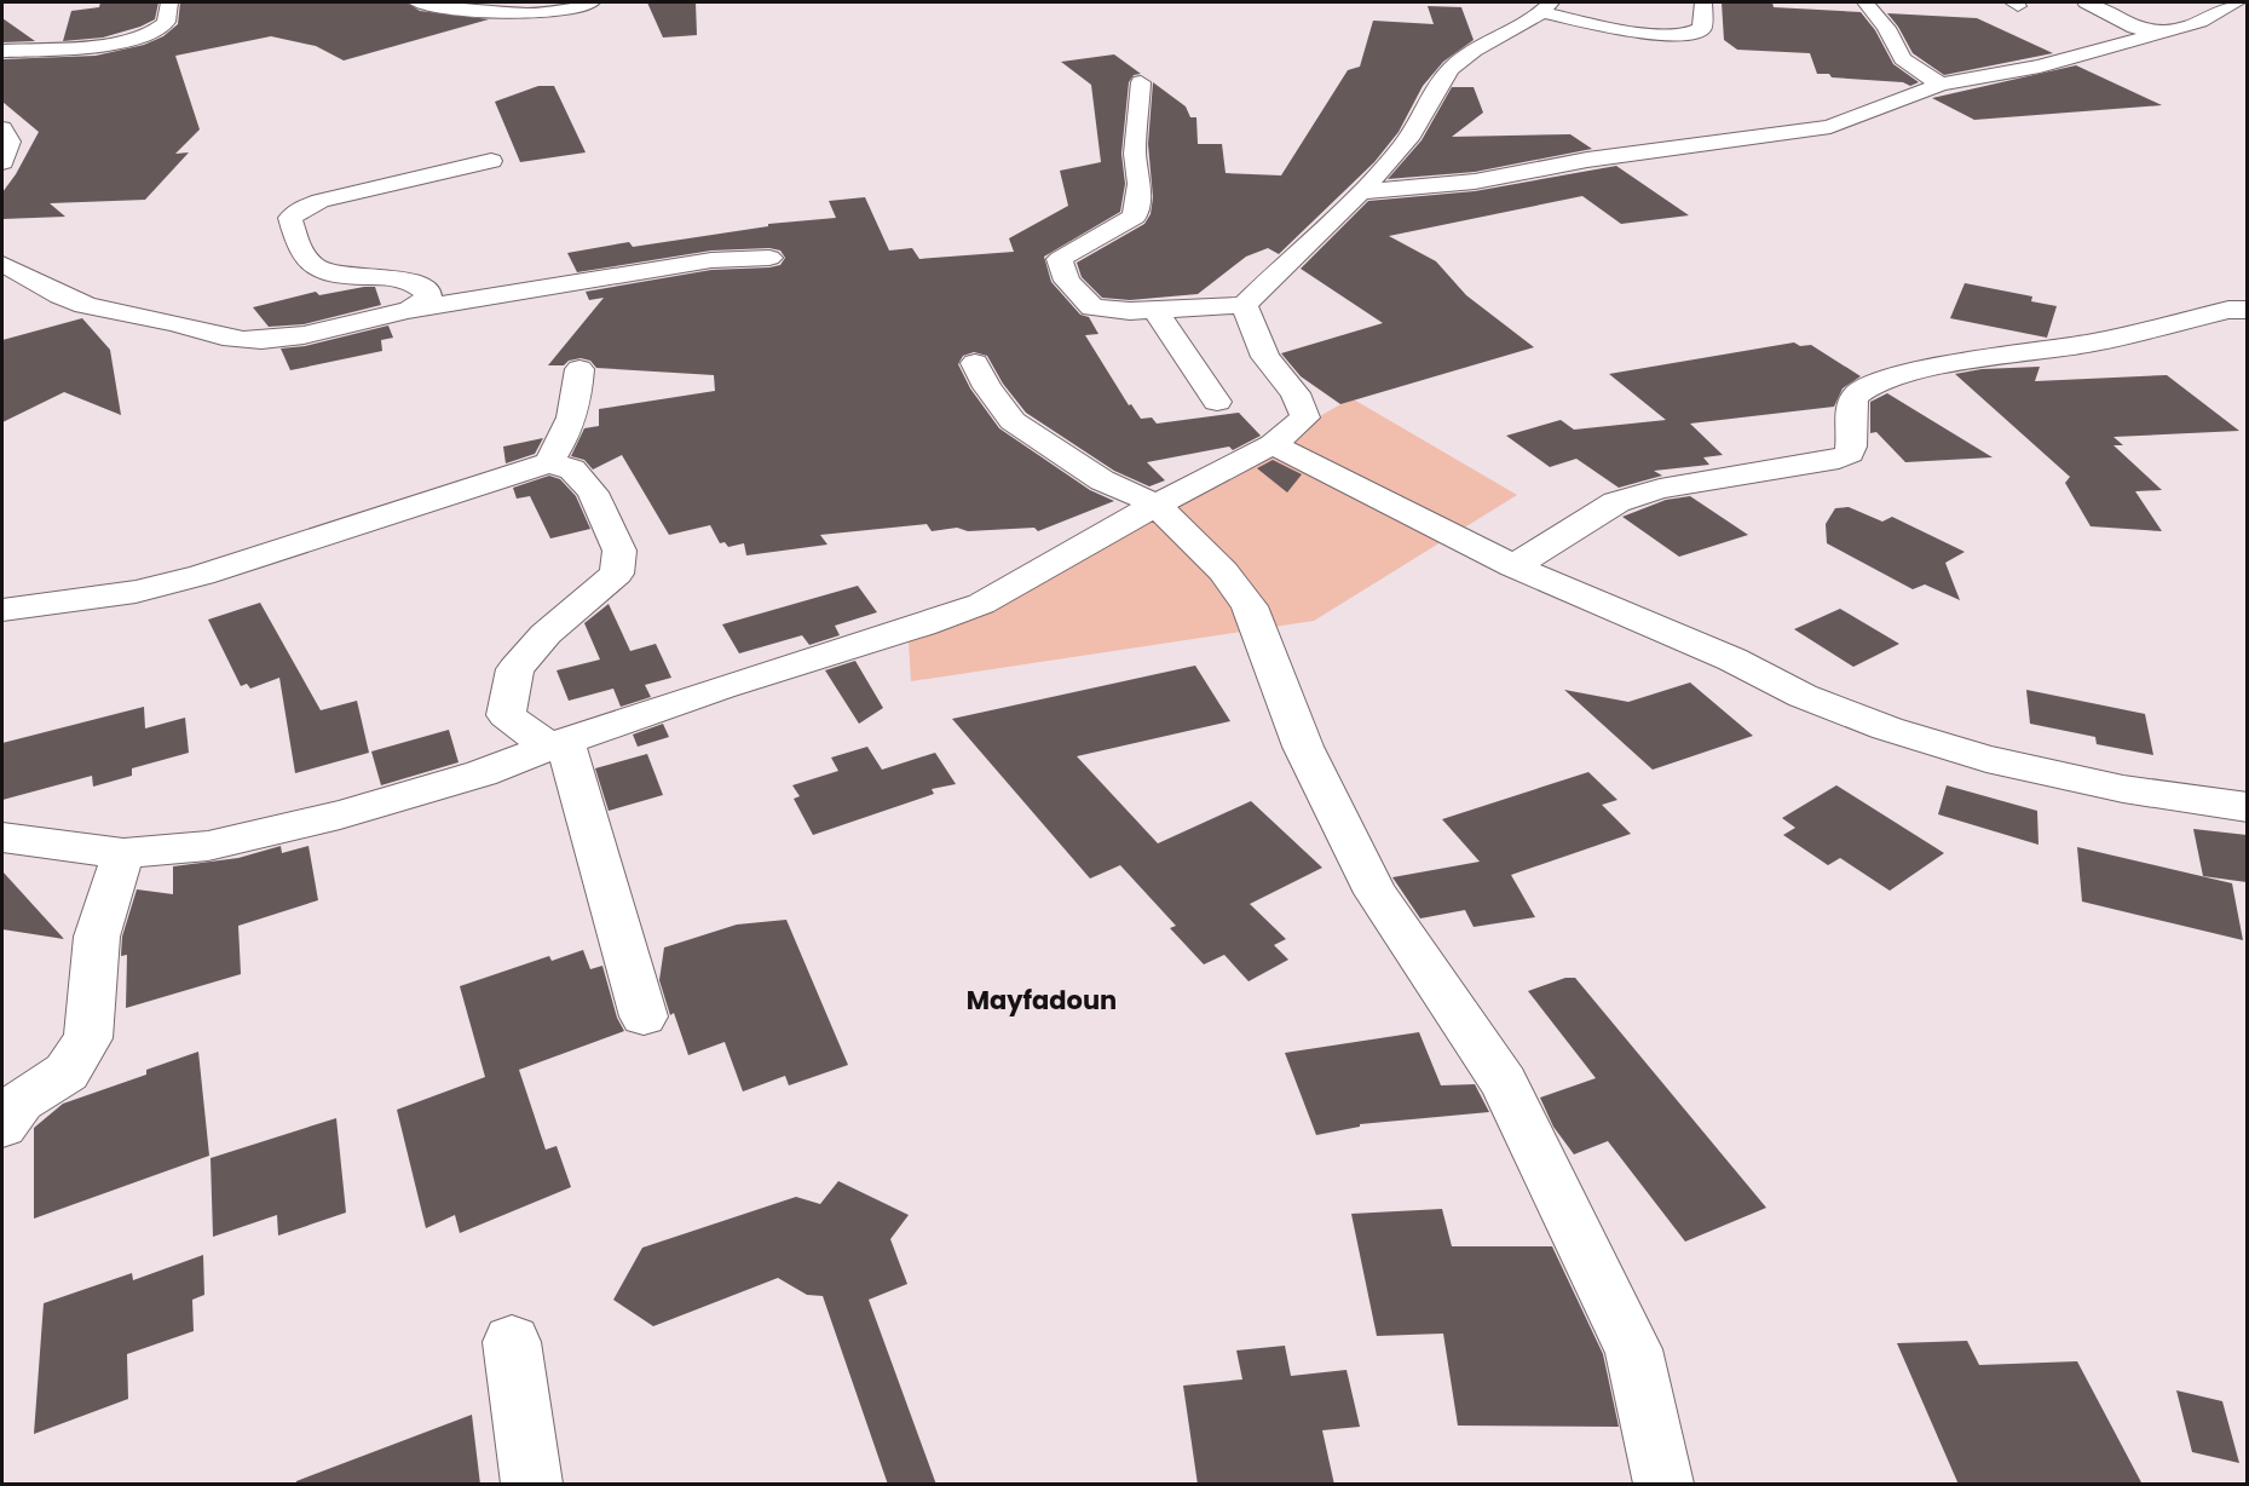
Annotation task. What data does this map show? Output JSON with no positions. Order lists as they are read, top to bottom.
{
  "districts": ["Mayfadoun"]
}
